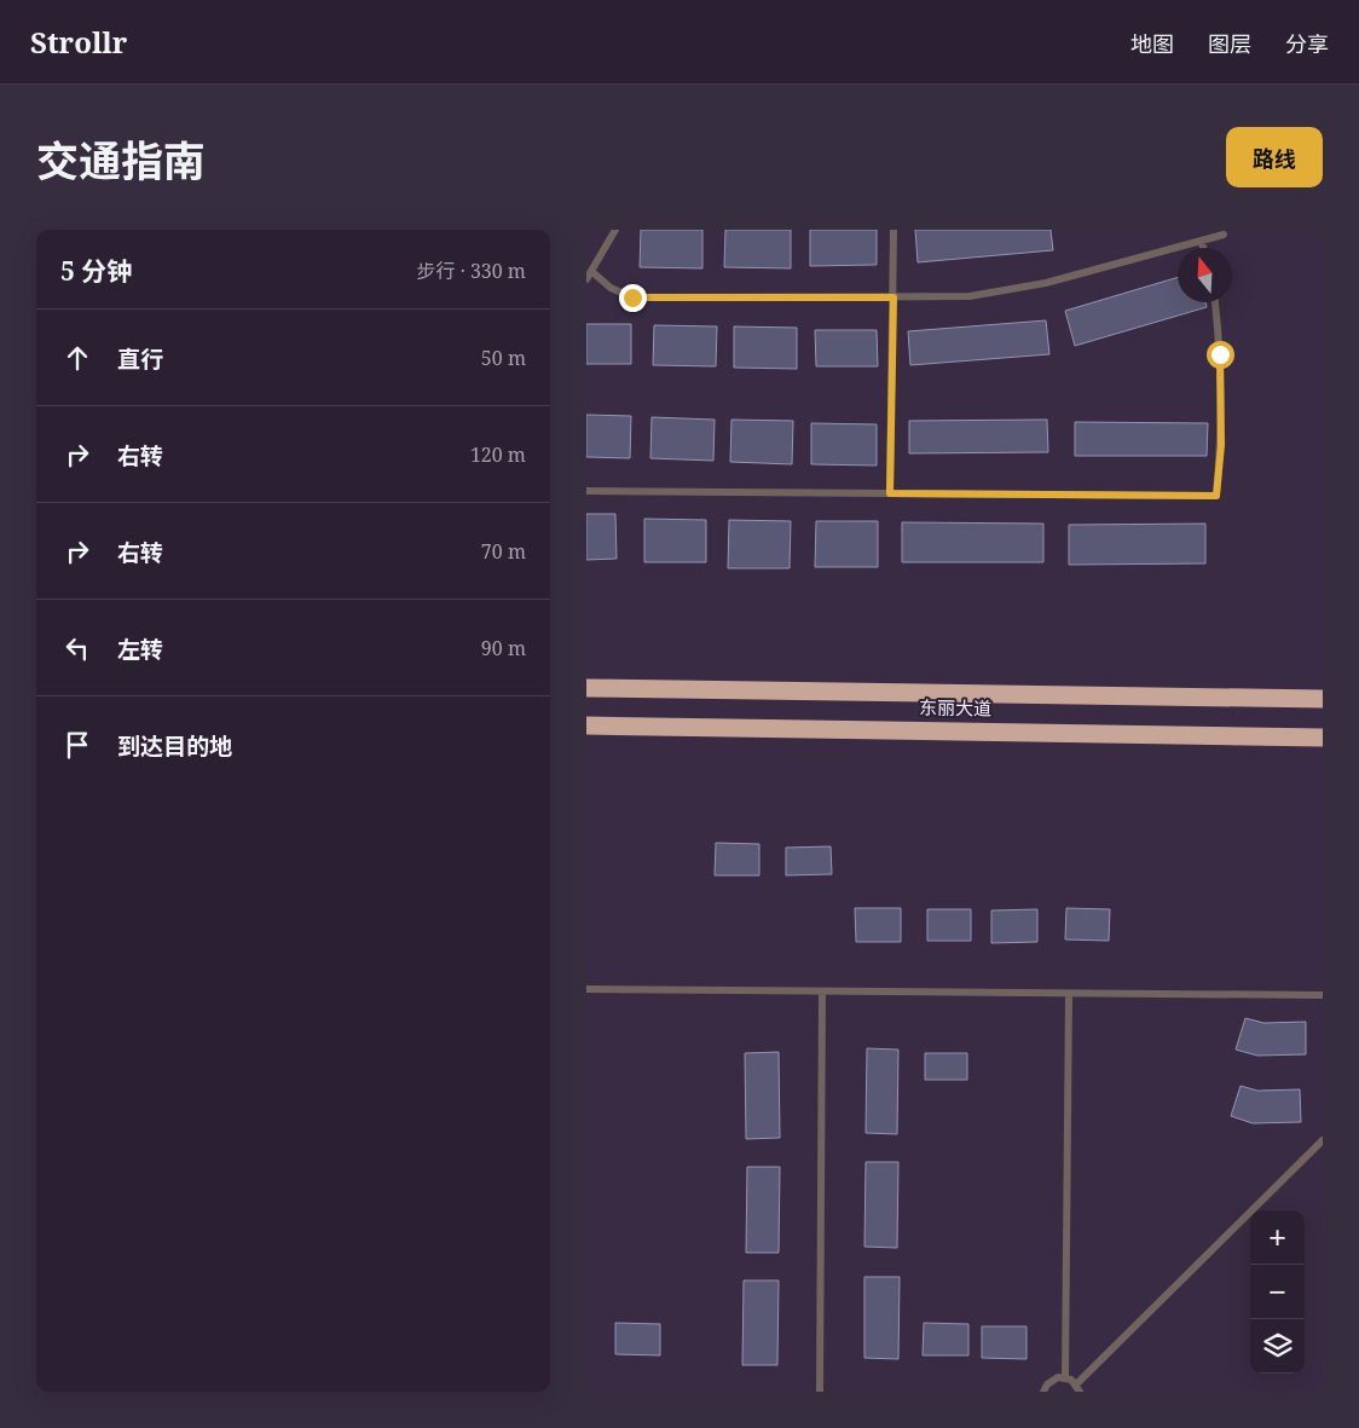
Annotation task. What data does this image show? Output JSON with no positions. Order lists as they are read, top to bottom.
{
  "streets": {
    "highway": ["东丽大道"]
  },
  "north": "top",
  "page": {
    "header": "Strollr",
    "nav": ["地图", "图层", "分享"],
    "title": "交通指南",
    "buttons": "路线",
    "heading": ["5 分钟", "步行 · 330 m"],
    "list": [
      ["直行", "50 m"],
      ["右转", "120 m"],
      ["右转", "70 m"],
      ["左转", "90 m"],
      "到达目的地"
    ],
    "map_buttons": ["+", "−"]
  }
}
